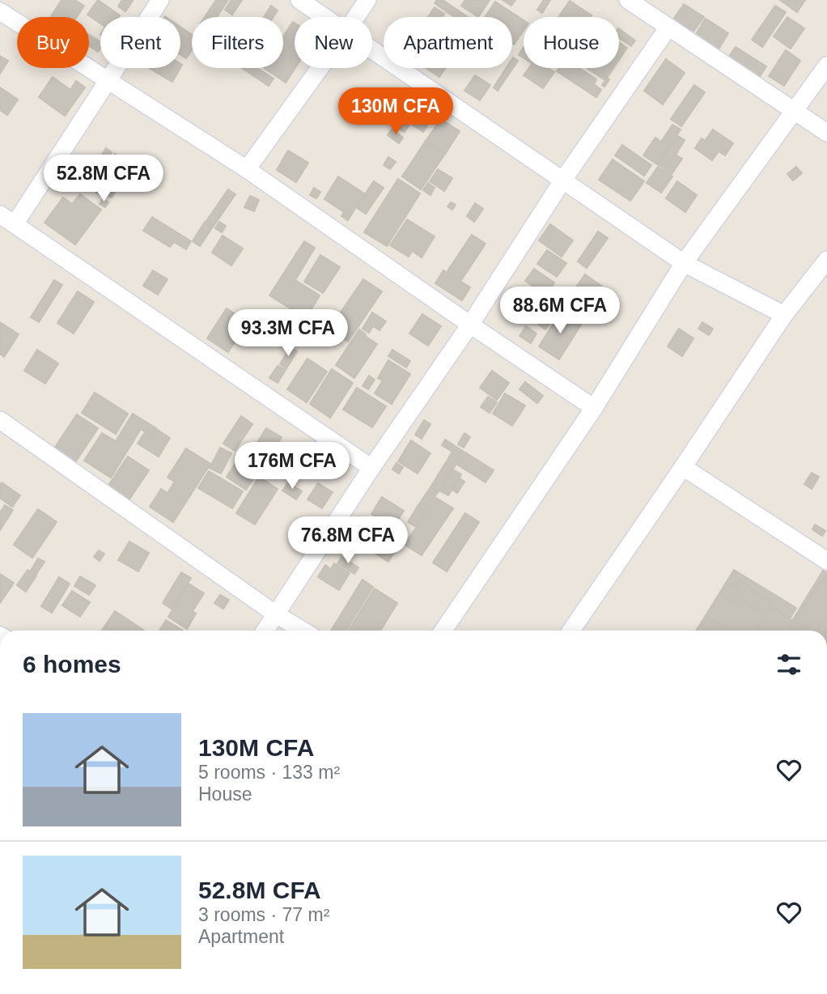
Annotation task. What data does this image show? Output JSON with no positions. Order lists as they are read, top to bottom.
{
  "page": {
    "chip": [
      "Buy",
      "Rent",
      "Filters",
      "New",
      "Apartment",
      "House"
    ],
    "price": [
      "130M CFA",
      "52.8M CFA",
      "88.6M CFA",
      "93.3M CFA",
      "176M CFA",
      "76.8M CFA"
    ],
    "heading": "6 homes",
    "list": [
      {
        "name": "130M CFA",
        "note": "5 rooms · 133 m² · House"
      },
      {
        "name": "52.8M CFA",
        "note": "3 rooms · 77 m² · Apartment"
      }
    ]
  }
}
